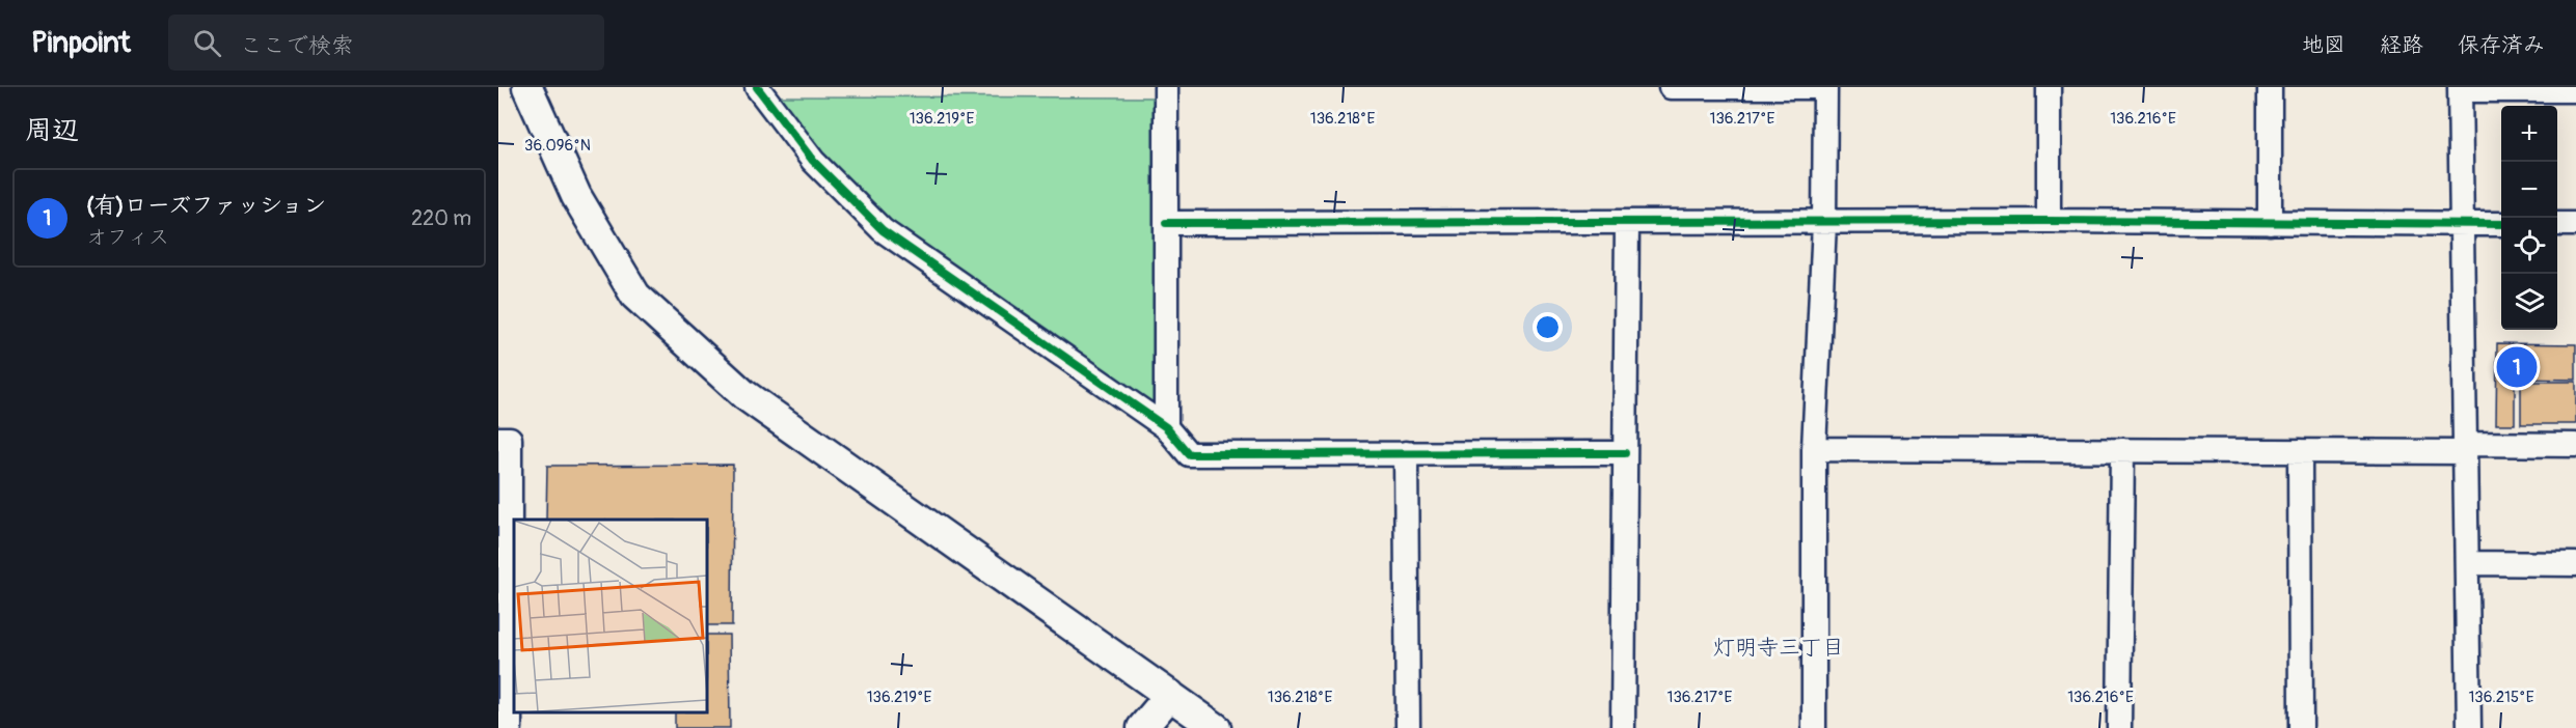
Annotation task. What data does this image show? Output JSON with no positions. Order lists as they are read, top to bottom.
{
  "districts": ["灯明寺三丁目"],
  "page": {
    "header": "Pinpoint",
    "search": "ここで検索",
    "nav": ["地図", "経路", "保存済み"],
    "heading": "周辺",
    "map_buttons": ["+", "−"],
    "list": [
      {
        "mark": "1",
        "name": "(有)ローズファッション",
        "note": "オフィス",
        "value": "220 m"
      }
    ],
    "pins": "1"
  },
  "coordinates": [
    "136.219°E",
    "136.218°E",
    "136.217°E",
    "136.216°E",
    "36.096°N",
    "136.215°E"
  ]
}
